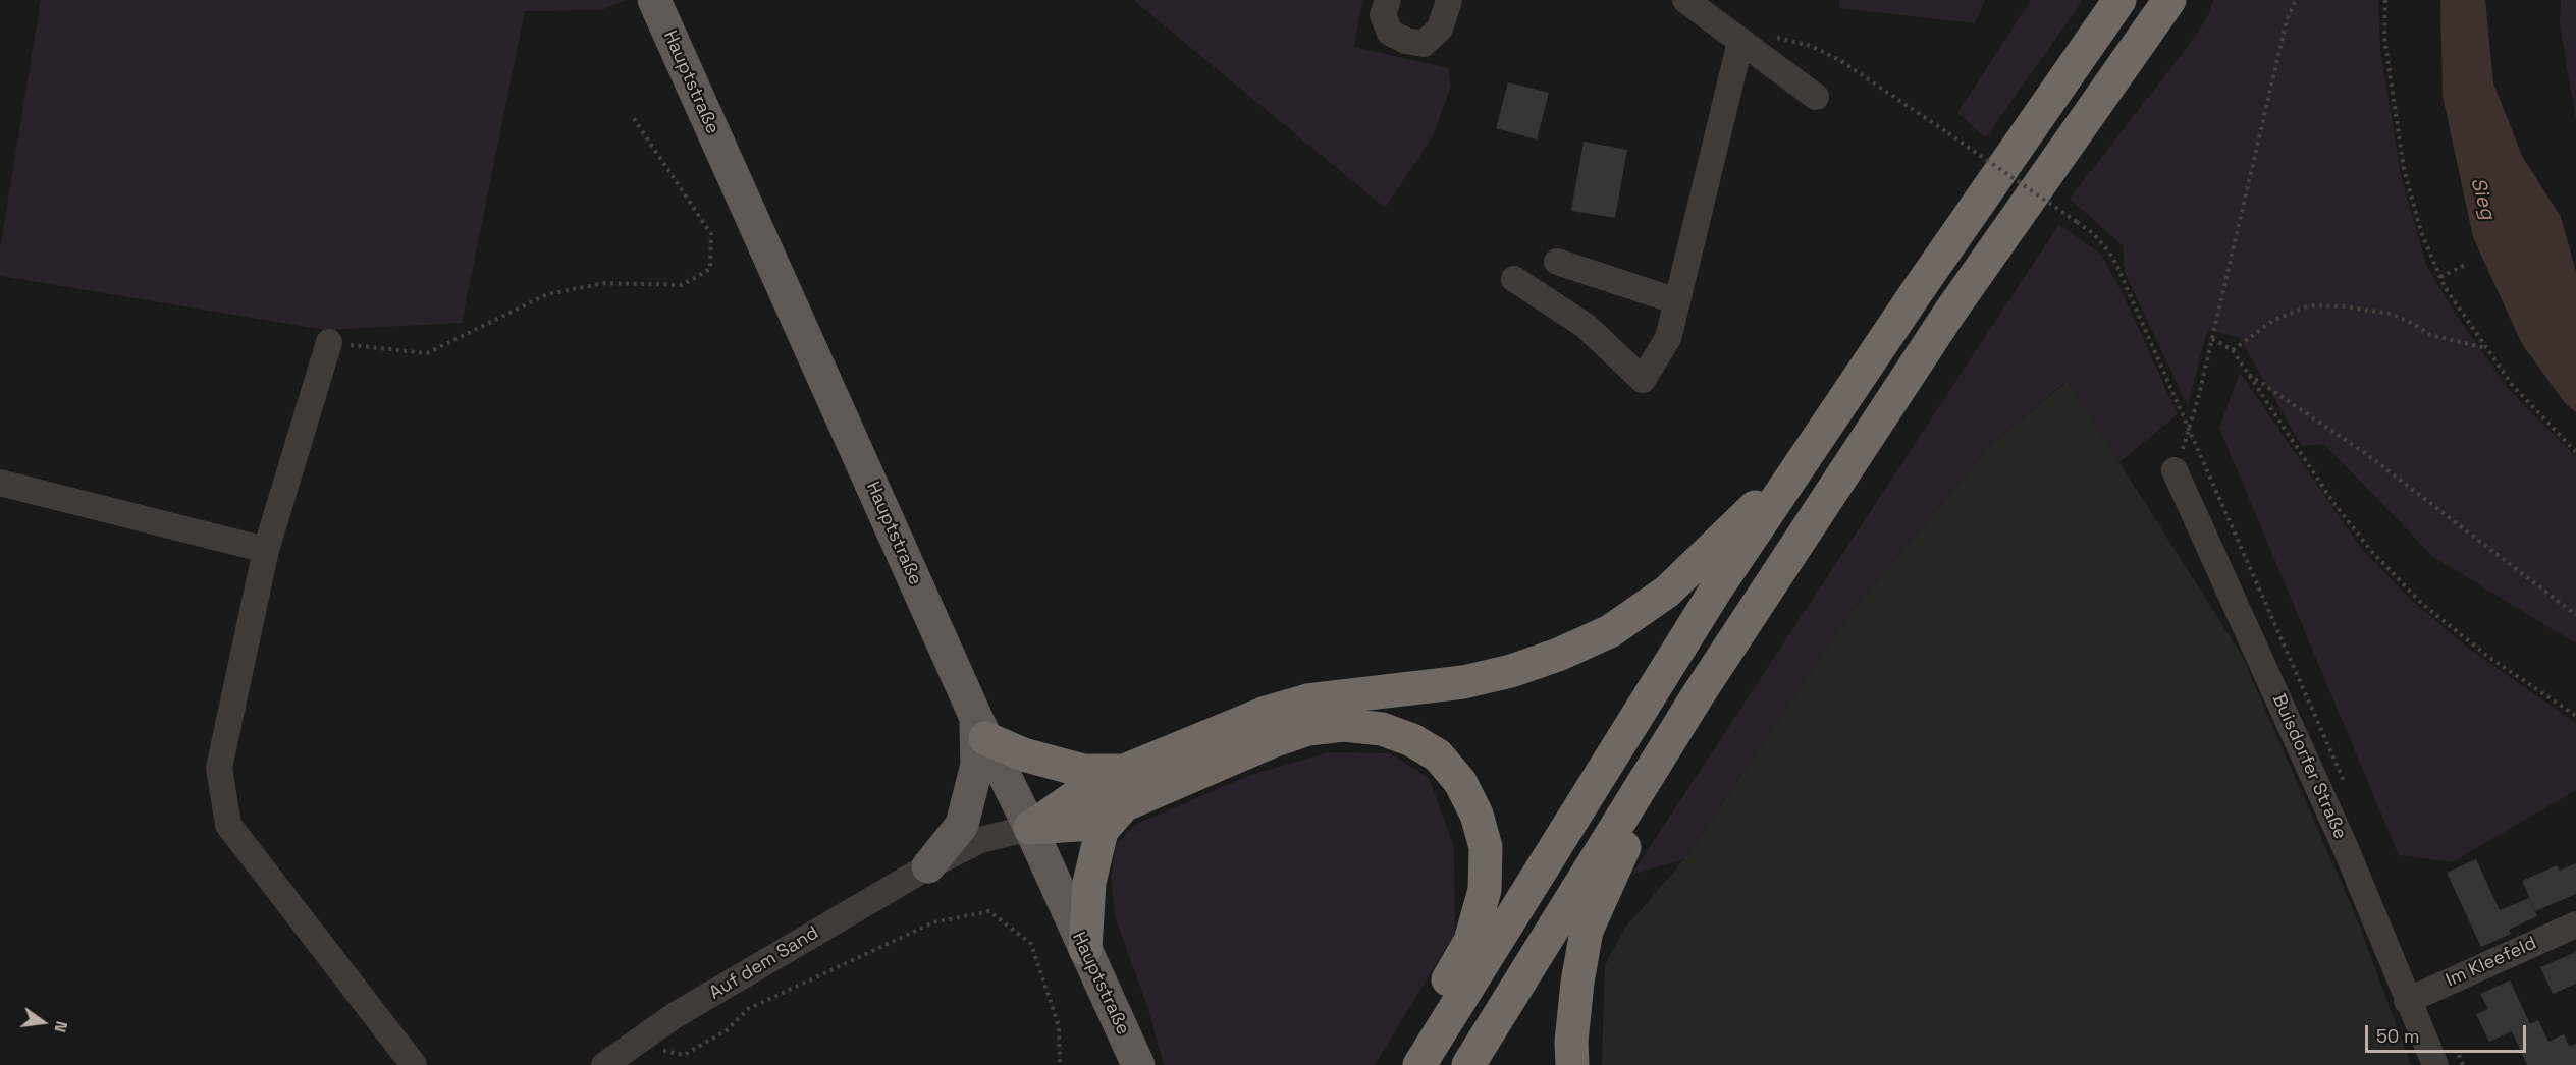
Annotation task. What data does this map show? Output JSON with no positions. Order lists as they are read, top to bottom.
{
  "streets": {
    "main road": ["Hauptstraße"],
    "street": ["Buisdorfer Straße", "Im Kleefeld", "Auf dem Sand"]
  },
  "crossings": [
    ["Hauptstraße", "Auf dem Sand"],
    ["Buisdorfer Straße", "Im Kleefeld"]
  ],
  "water": ["Sieg"],
  "scale_bar": "50 m",
  "north": "right"
}
